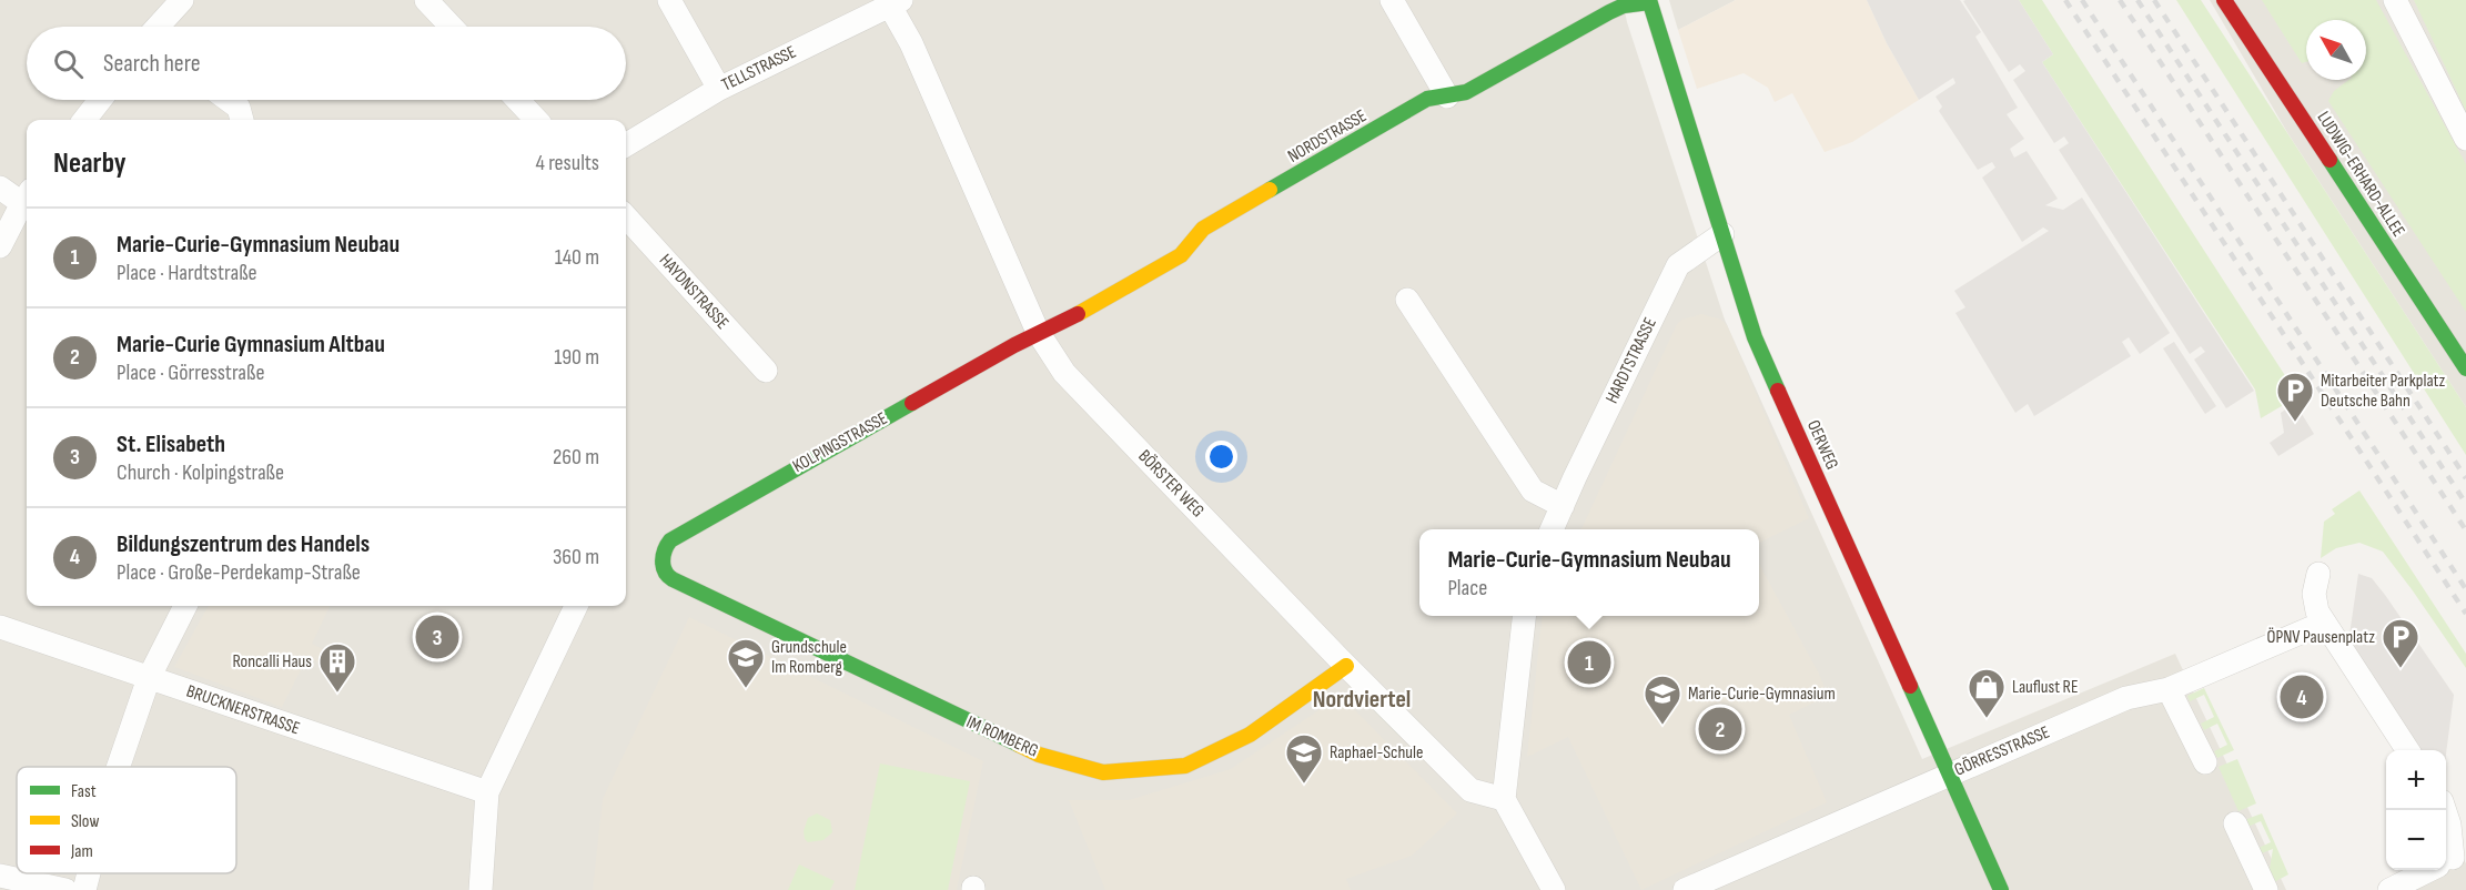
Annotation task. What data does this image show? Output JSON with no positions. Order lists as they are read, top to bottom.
{
  "streets": {
    "street": [
      "TELLSTRASSE",
      "NORDSTRASSE",
      "LUDWIG-ERHARD-ALLEE",
      "HAYDNSTRASSE",
      "HARDTSTRASSE",
      "KOLPINGSTRASSE",
      "OERWEG",
      "BÖRSTER WEG",
      "BRUCKNERSTRASSE",
      "IM ROMBERG",
      "GÖRRESSTRASSE"
    ]
  },
  "crossings": [
    ["TELLSTRASSE", "BÖRSTER WEG"],
    ["NORDSTRASSE", "KOLPINGSTRASSE"],
    ["NORDSTRASSE", "OERWEG"],
    ["NORDSTRASSE", "BÖRSTER WEG"],
    ["HARDTSTRASSE", "OERWEG"],
    ["KOLPINGSTRASSE", "BÖRSTER WEG"],
    ["KOLPINGSTRASSE", "IM ROMBERG"],
    ["OERWEG", "GÖRRESSTRASSE"],
    ["BÖRSTER WEG", "IM ROMBERG"]
  ],
  "districts": ["Nordviertel"],
  "places": {
    "parking": ["Mitarbeiter Parkplatz Deutsche Bahn", "ÖPNV Pausenplatz"],
    "school or university": ["Grundschule Im Romberg", "Marie-Curie-Gymnasium", "Raphael-Schule"],
    "building": ["Roncalli Haus"],
    "shop": ["Lauflust RE"]
  },
  "legend": ["Fast", "Slow", "Jam"],
  "north": "top left",
  "page": {
    "search": "Search here",
    "heading": ["Nearby", "4 results"],
    "list": [
      {
        "mark": "1",
        "name": "Marie-Curie-Gymnasium Neubau",
        "note": "Place · Hardtstraße",
        "value": "140 m"
      },
      {
        "mark": "2",
        "name": "Marie-Curie Gymnasium Altbau",
        "note": "Place · Görresstraße",
        "value": "190 m"
      },
      {
        "mark": "3",
        "name": "St. Elisabeth",
        "note": "Church · Kolpingstraße",
        "value": "260 m"
      },
      {
        "mark": "4",
        "name": "Bildungszentrum des Handels",
        "note": "Place · Große-Perdekamp-Straße",
        "value": "360 m"
      }
    ],
    "popup": ["Marie-Curie-Gymnasium Neubau", "Place"],
    "pins": [
      "3",
      "1",
      "4",
      "2"
    ],
    "map_buttons": ["+", "−"]
  }
}
